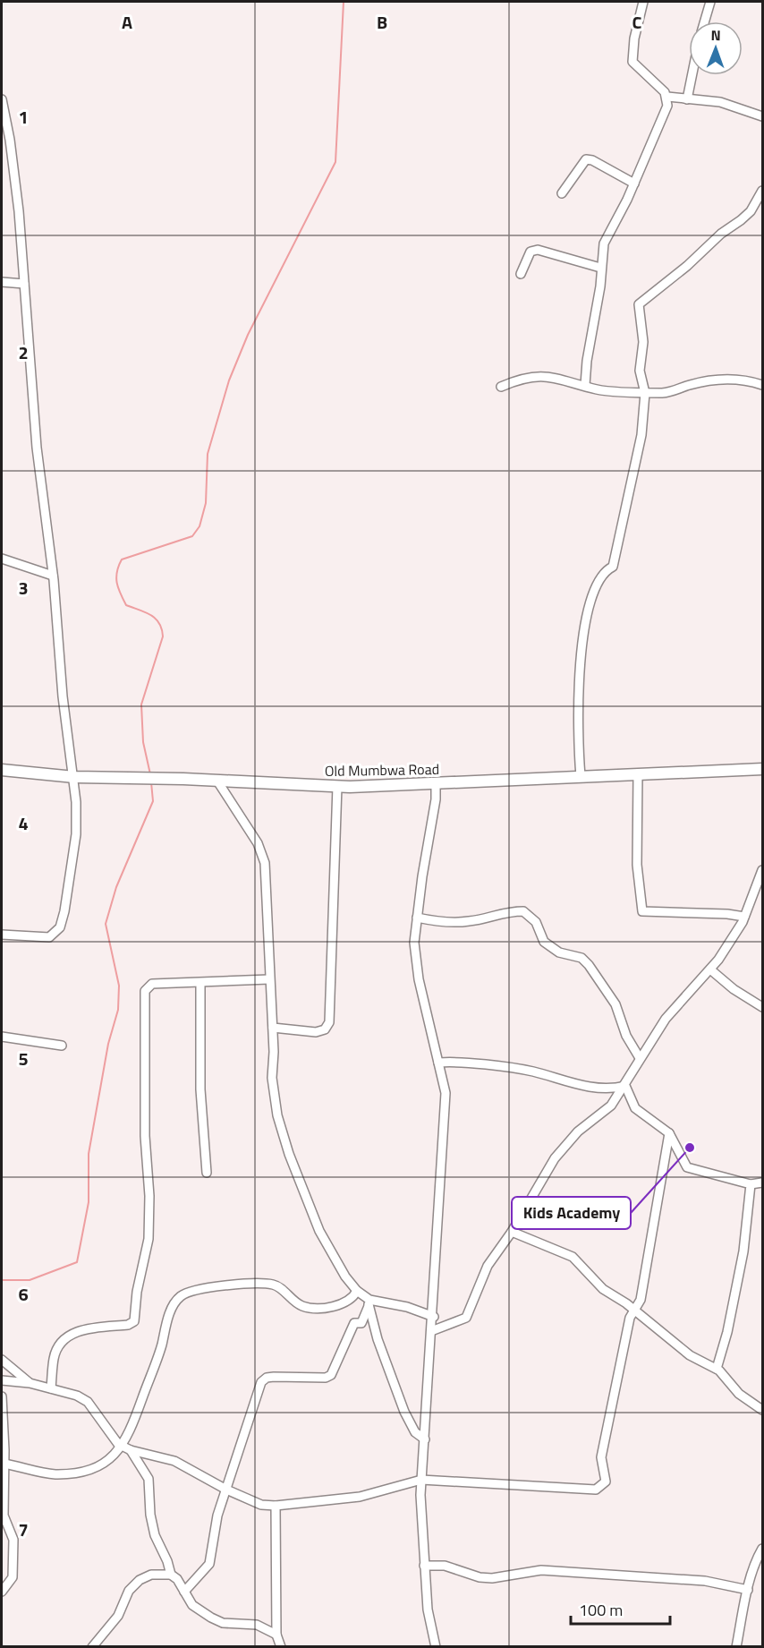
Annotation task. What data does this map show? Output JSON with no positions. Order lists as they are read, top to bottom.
{
  "streets": {
    "main road": ["Old Mumbwa Road"]
  },
  "places": ["Kids Academy"],
  "scale_bar": "100 m",
  "north": "top",
  "grid": {
    "columns": ["A", "B", "C"],
    "rows": [
      "1",
      "2",
      "3",
      "4",
      "5",
      "6",
      "7"
    ]
  }
}
